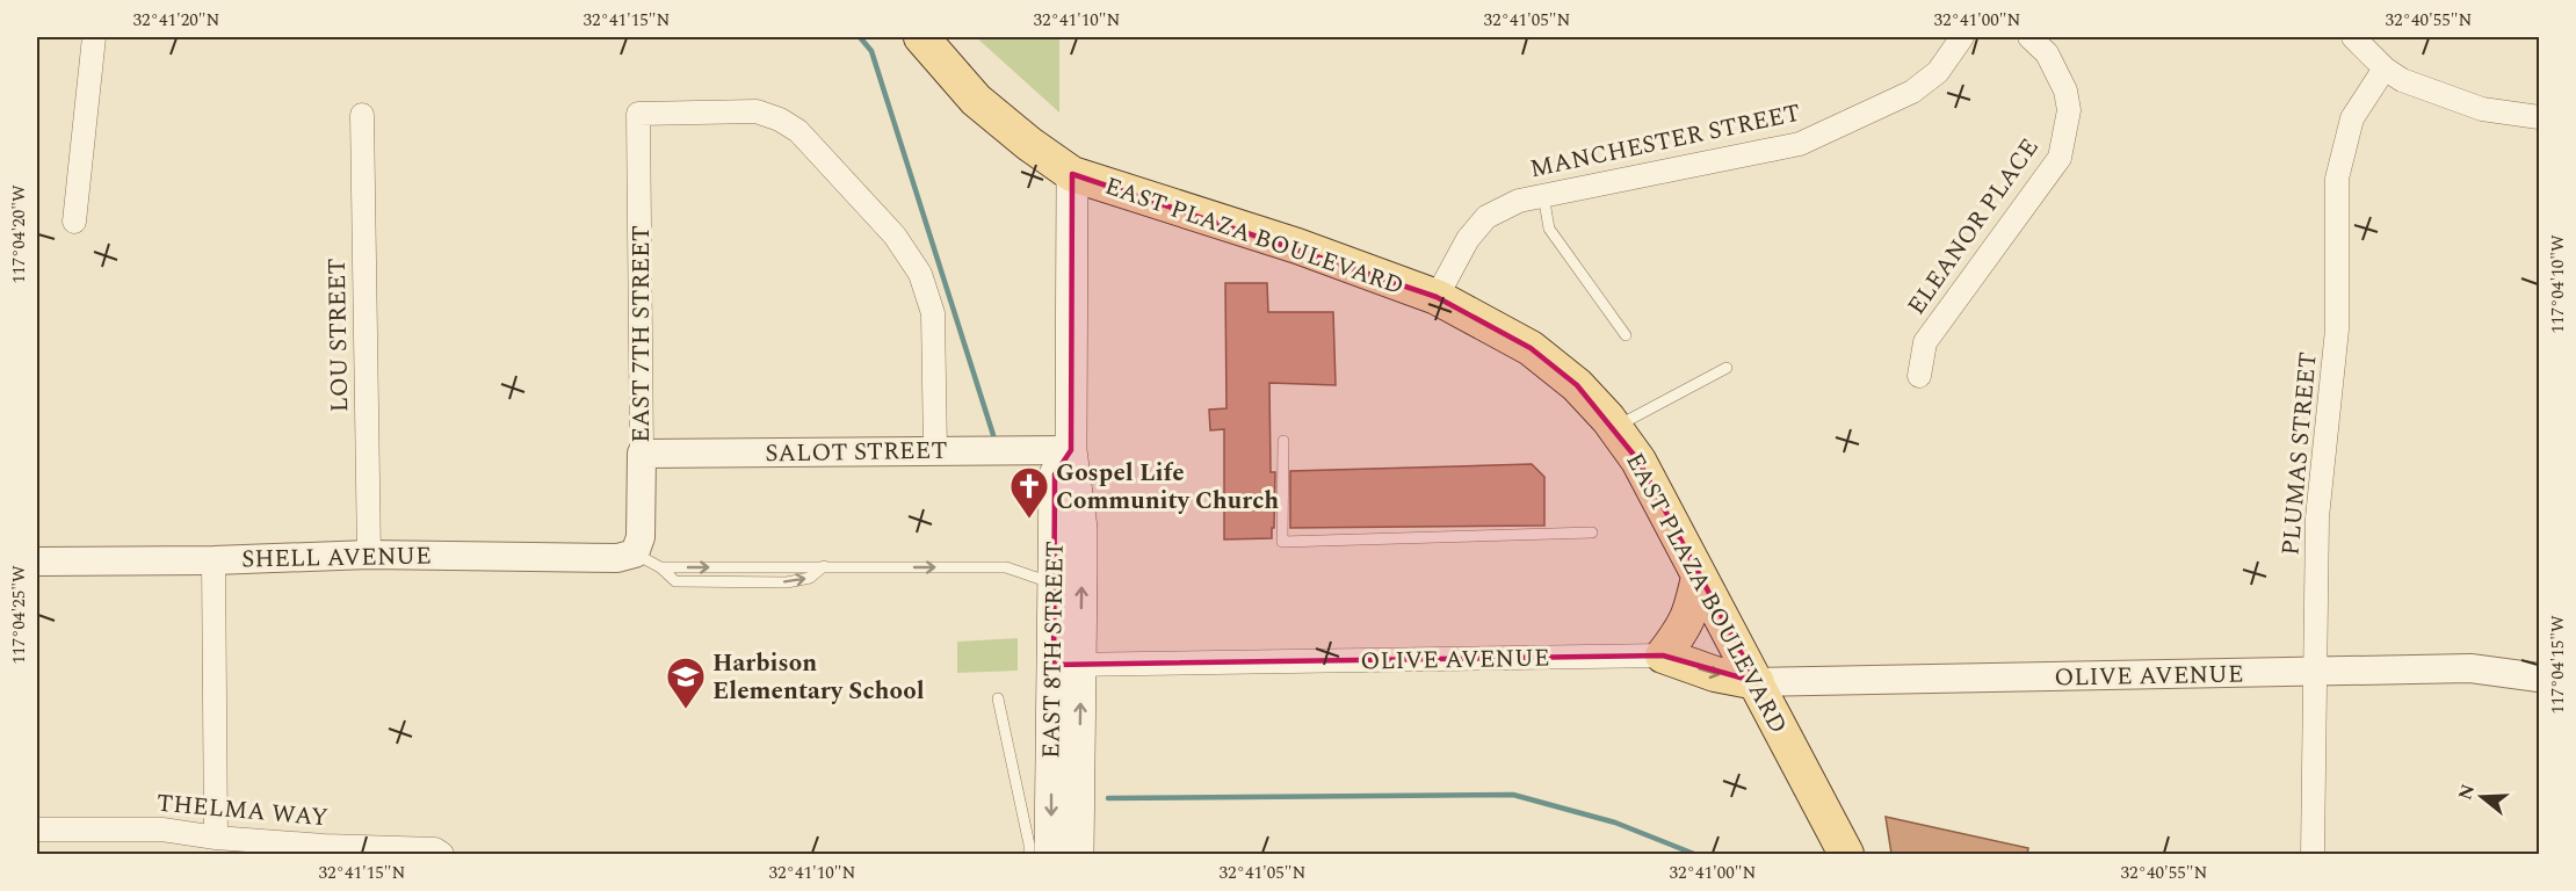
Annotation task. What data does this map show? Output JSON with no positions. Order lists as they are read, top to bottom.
{
  "streets": {
    "main road": ["EAST PLAZA BOULEVARD", "EAST 8TH STREET"],
    "street": [
      "MANCHESTER STREET",
      "ELEANOR PLACE",
      "EAST 7TH STREET",
      "LOU STREET",
      "SALOT STREET",
      "PLUMAS STREET",
      "SHELL AVENUE",
      "OLIVE AVENUE",
      "THELMA WAY"
    ]
  },
  "crossings": [
    ["MANCHESTER STREET", "EAST PLAZA BOULEVARD"],
    ["EAST PLAZA BOULEVARD", "EAST 8TH STREET"],
    ["EAST PLAZA BOULEVARD", "OLIVE AVENUE"],
    ["EAST 7TH STREET", "SALOT STREET"],
    ["EAST 7TH STREET", "SHELL AVENUE"],
    ["LOU STREET", "SHELL AVENUE"],
    ["SALOT STREET", "EAST 8TH STREET"],
    ["PLUMAS STREET", "OLIVE AVENUE"],
    ["EAST 8TH STREET", "OLIVE AVENUE"]
  ],
  "places": {
    "church": ["Gospel Life Community Church"],
    "school or university": ["Harbison Elementary School"]
  },
  "north": "left",
  "coordinates": [
    "32°41'20\"N",
    "32°41'15\"N",
    "32°41'10\"N",
    "32°41'05\"N",
    "32°41'00\"N",
    "32°40'55\"N",
    "117°04'20\"W",
    "117°04'10\"W",
    "117°04'25\"W",
    "117°04'15\"W"
  ]
}
